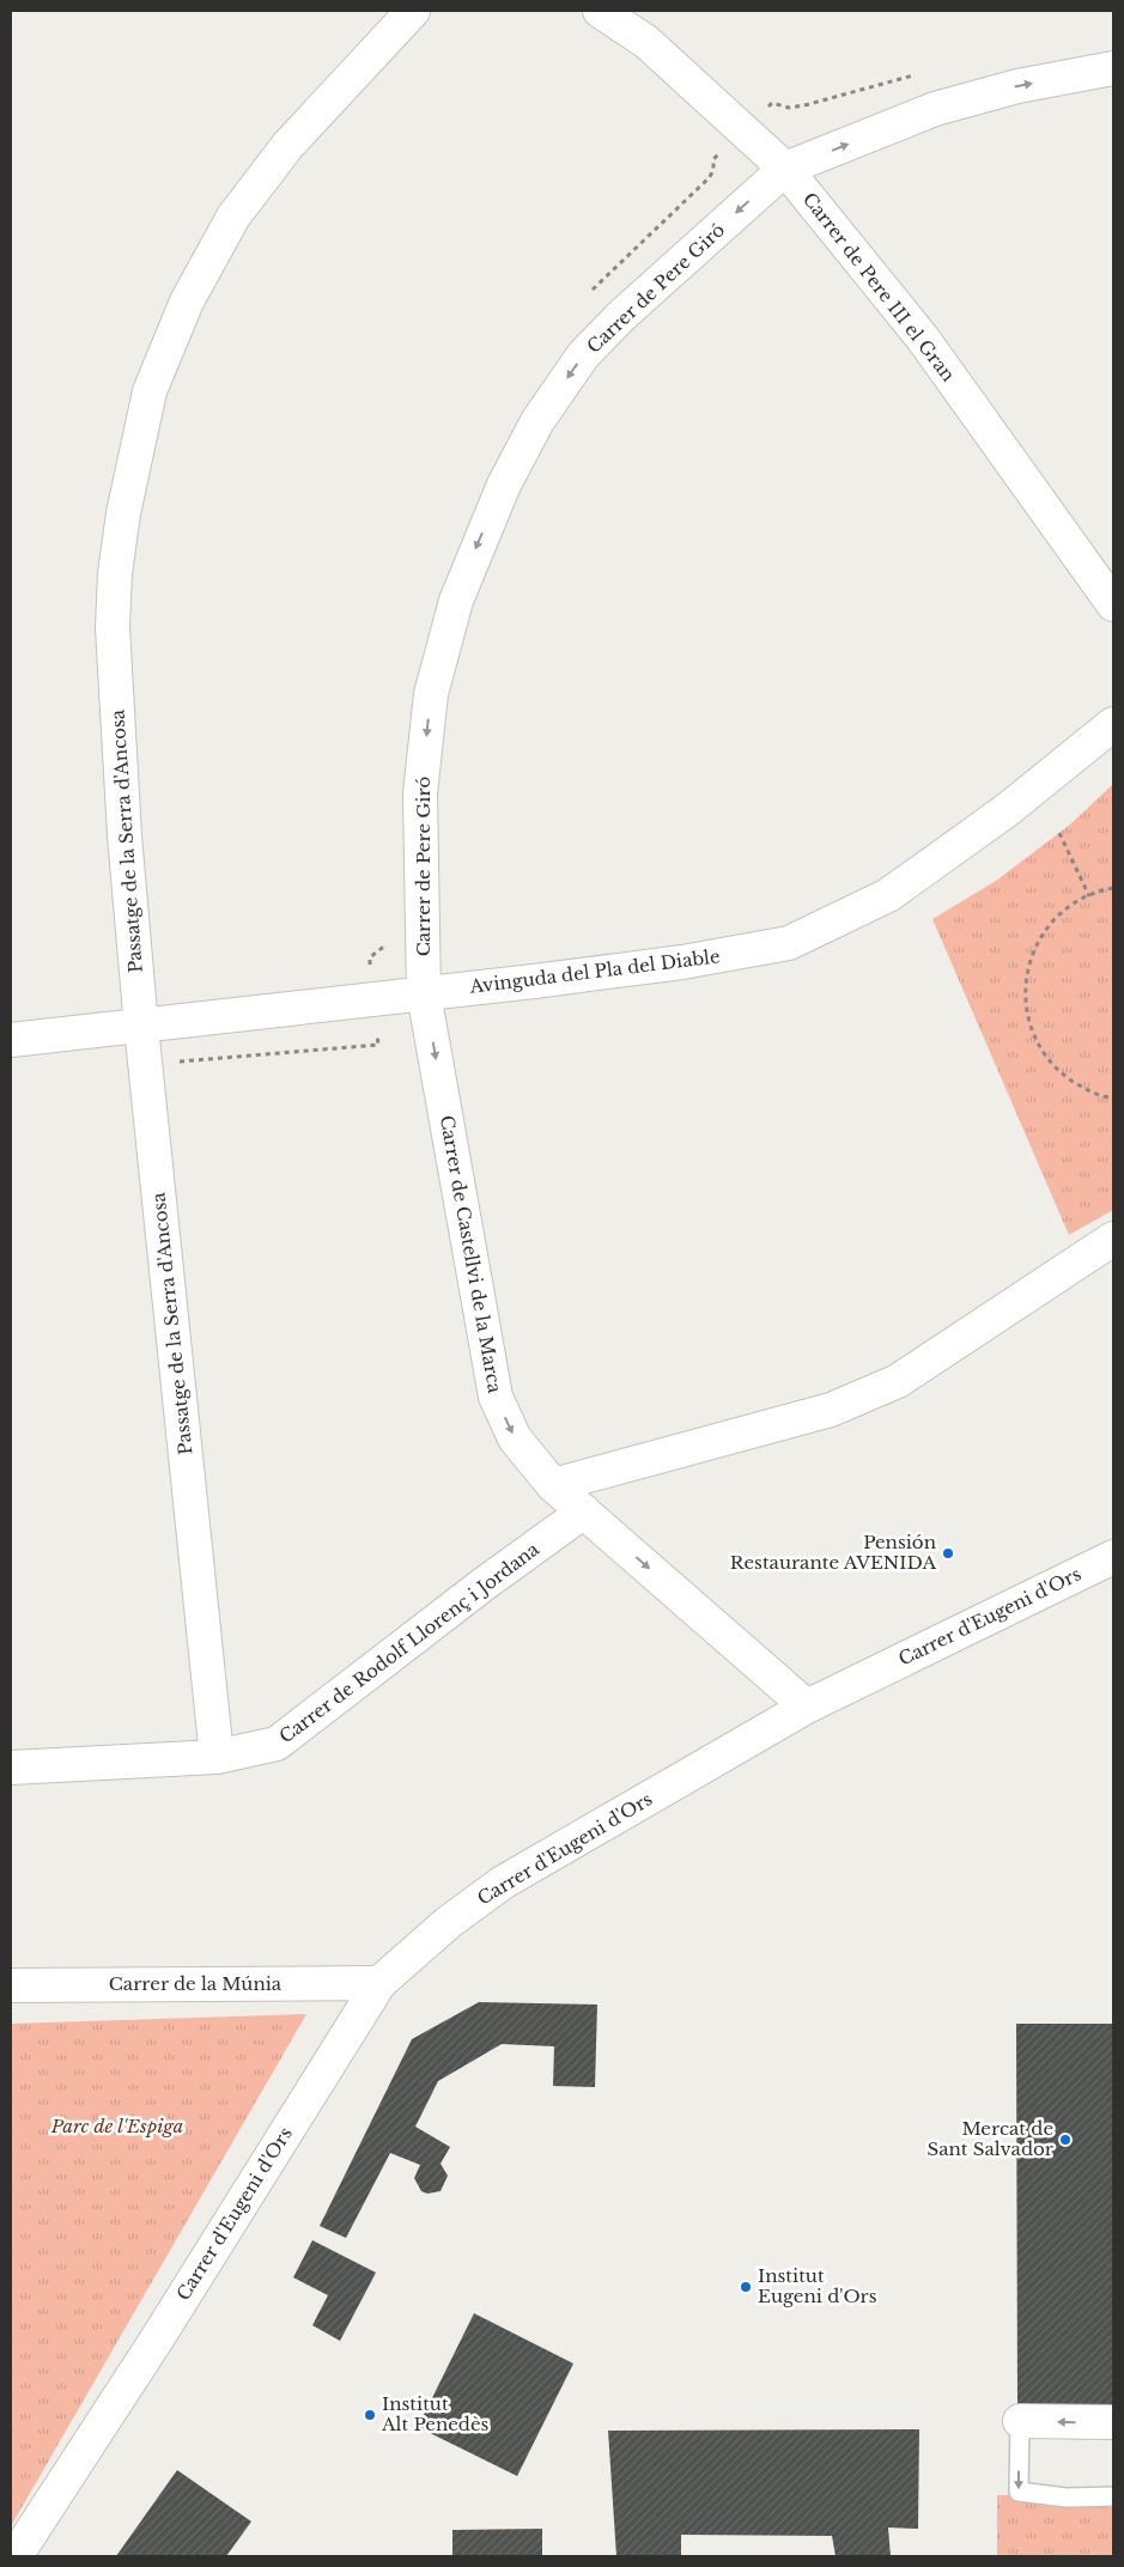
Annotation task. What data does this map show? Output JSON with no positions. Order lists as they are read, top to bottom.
{
  "streets": {
    "street": [
      "Carrer de Pere III el Gran",
      "Carrer de Pere Giró",
      "Passatge de la Serra d'Ancosa",
      "Avinguda del Pla del Diable",
      "Carrer de Castellvi de la Marca",
      "Carrer d'Eugeni d'Ors",
      "Carrer de Rodolf Llorenç i Jordana",
      "Carrer de la Múnia"
    ]
  },
  "crossings": [
    ["Carrer de Pere III el Gran", "Carrer de Pere Giró"],
    ["Carrer de Pere Giró", "Avinguda del Pla del Diable"],
    ["Carrer de Pere Giró", "Carrer de Castellvi de la Marca"],
    ["Passatge de la Serra d'Ancosa", "Avinguda del Pla del Diable"],
    ["Passatge de la Serra d'Ancosa", "Carrer de Rodolf Llorenç i Jordana"],
    ["Avinguda del Pla del Diable", "Carrer de Castellvi de la Marca"],
    ["Carrer de Castellvi de la Marca", "Carrer d'Eugeni d'Ors"],
    ["Carrer de Castellvi de la Marca", "Carrer de Rodolf Llorenç i Jordana"],
    ["Carrer d'Eugeni d'Ors", "Carrer de la Múnia"]
  ],
  "one_way": ["Carrer de Castellvi de la Marca"],
  "parks": ["Parc de l'Espiga"],
  "places": [
    "Pensión Restaurante AVENIDA",
    "Mercat de Sant Salvador",
    "Institut Eugeni d'Ors",
    "Institut Alt Penedès"
  ]
}
